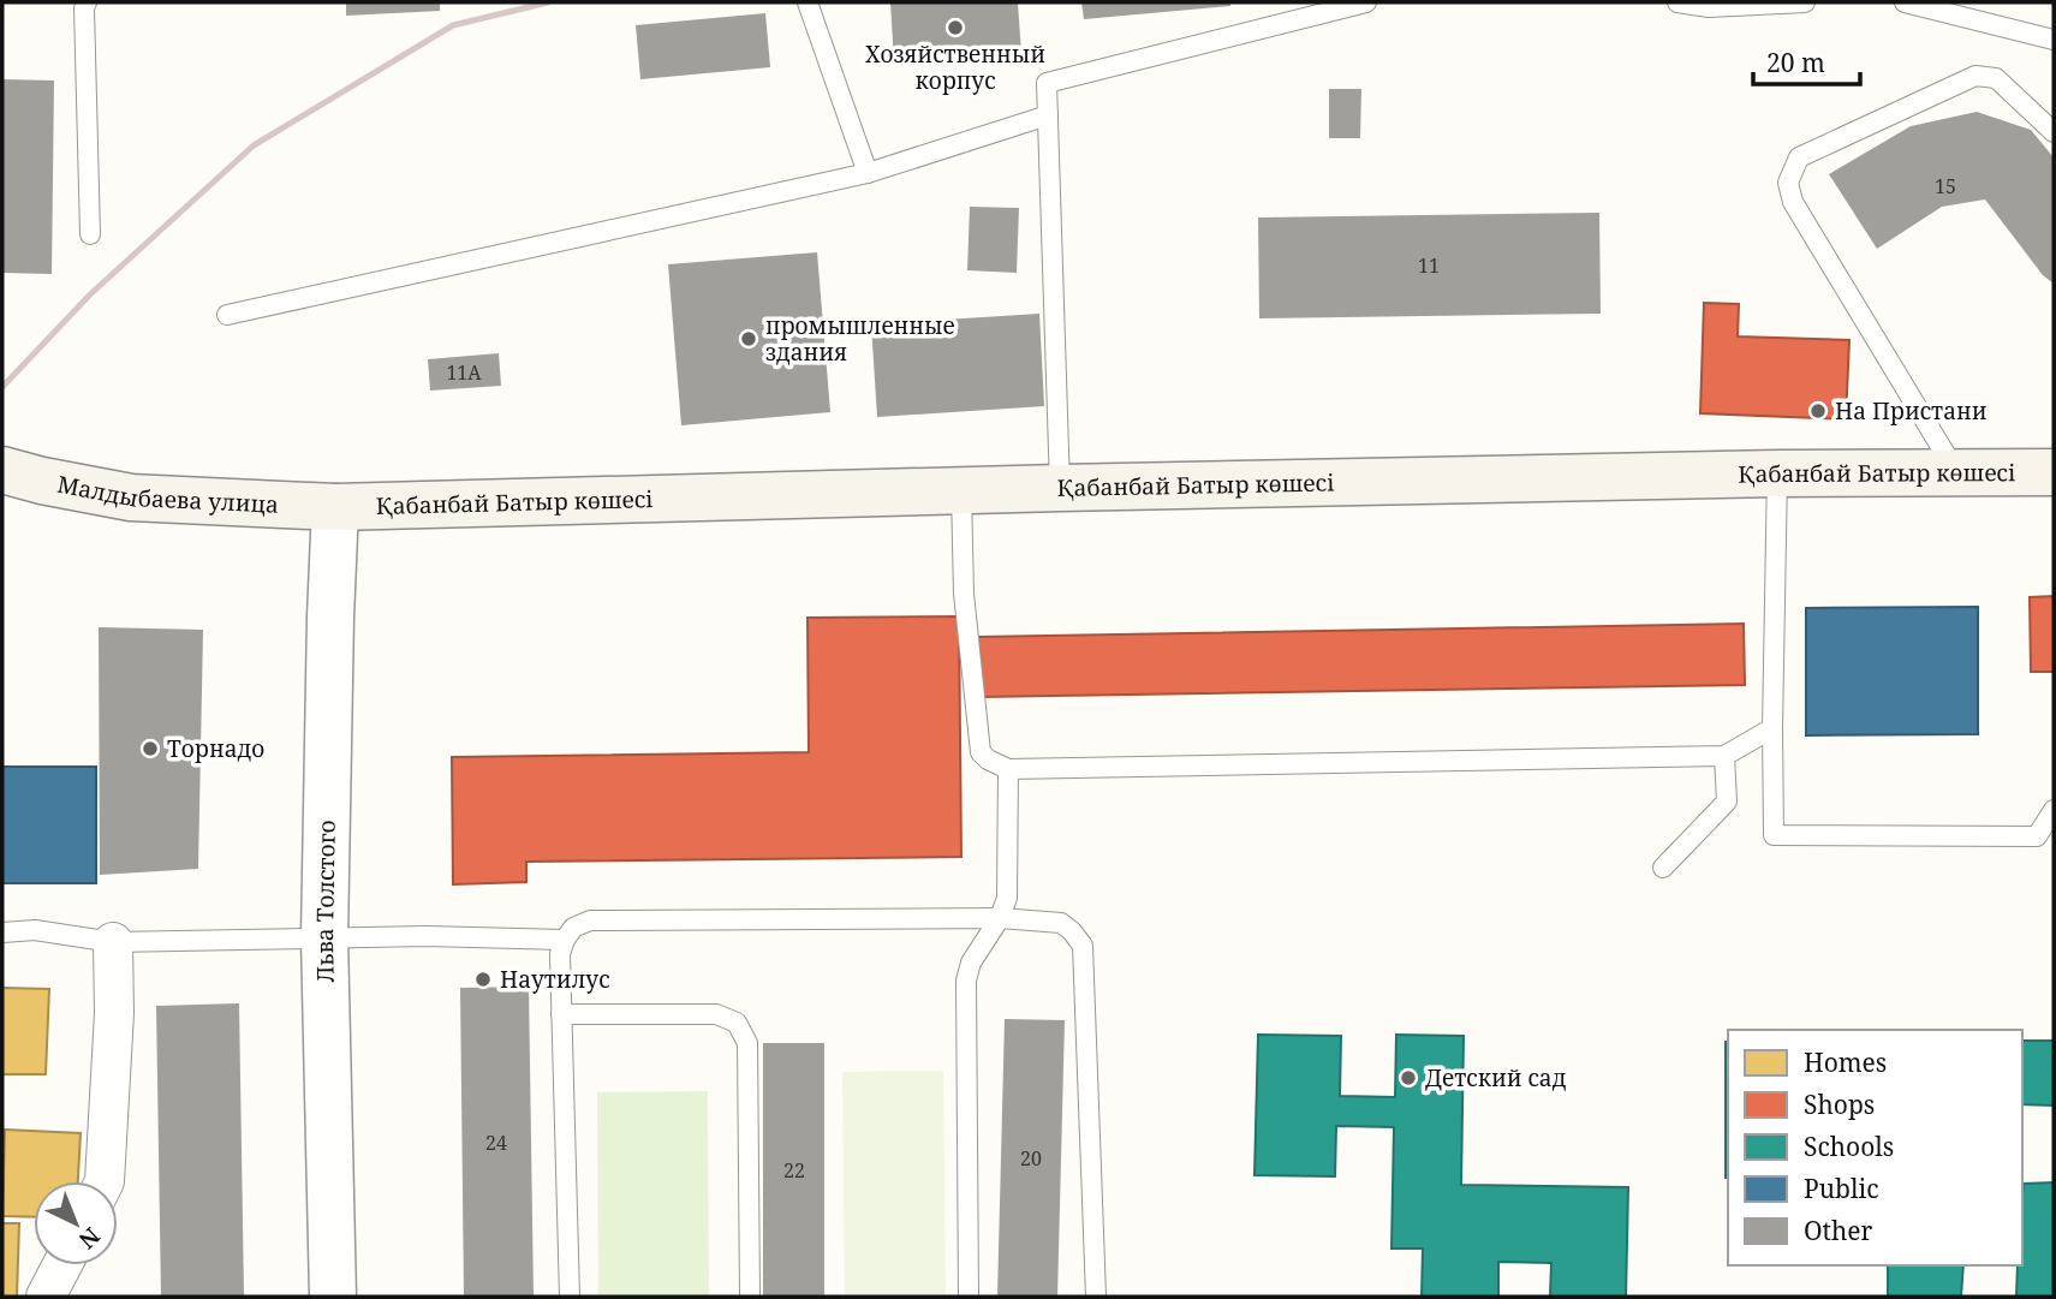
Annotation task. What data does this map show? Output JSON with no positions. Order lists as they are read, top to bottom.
{
  "streets": {
    "main road": ["Қабанбай Батыр көшесі", "Малдыбаева улица"],
    "street": ["Льва Толстого"]
  },
  "crossings": [
    ["Қабанбай Батыр көшесі", "Малдыбаева улица"],
    ["Қабанбай Батыр көшесі", "Льва Толстого"],
    ["Малдыбаева улица", "Льва Толстого"]
  ],
  "places": [
    "Хозяйственный корпус",
    "промышленные здания",
    "На Пристани",
    "Торнадо",
    "Наутилус",
    "Детский сад"
  ],
  "house_numbers": [
    "15",
    "11",
    "11А",
    "24",
    "20",
    "22"
  ],
  "legend": [
    "Homes",
    "Shops",
    "Schools",
    "Public",
    "Other"
  ],
  "scale_bar": "20 m",
  "north": "bottom right"
}
